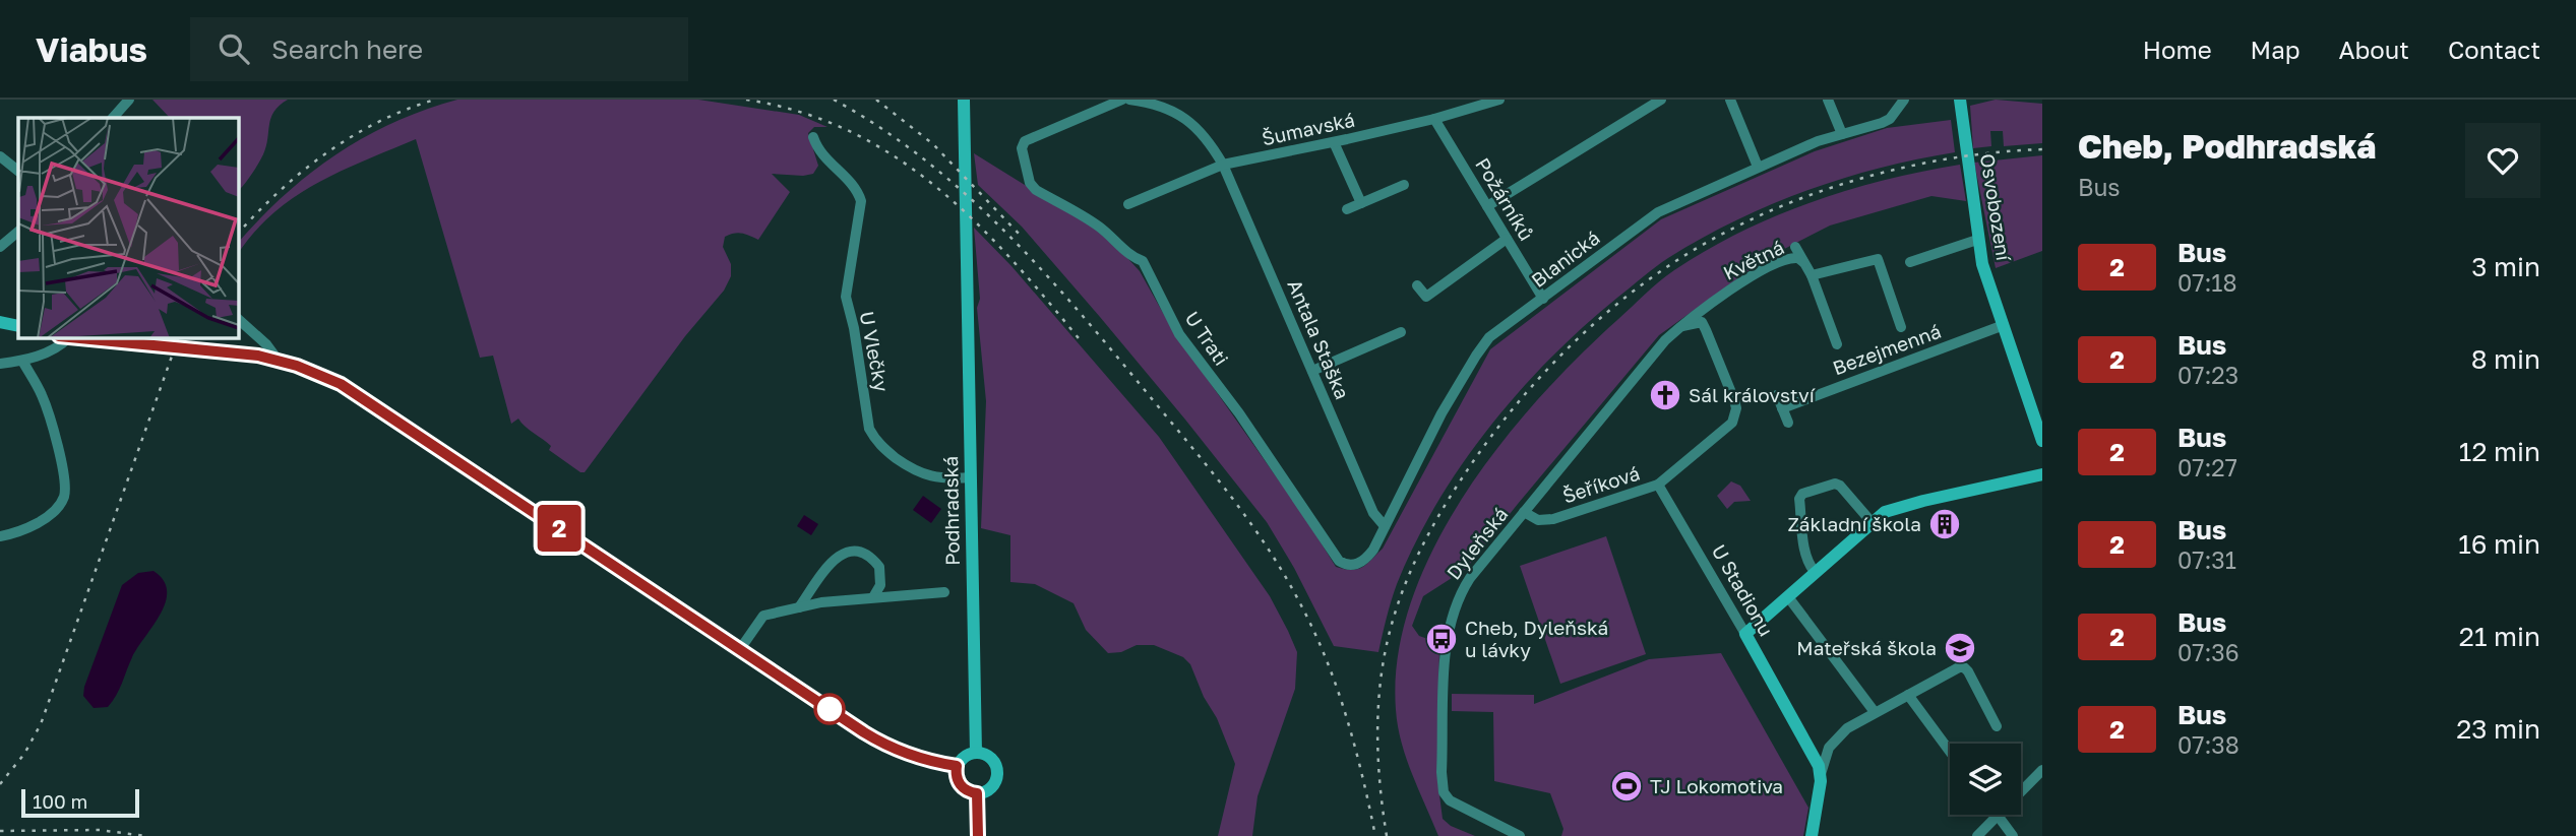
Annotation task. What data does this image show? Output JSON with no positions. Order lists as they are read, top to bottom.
{
  "streets": {
    "street": [
      "Šumavská",
      "Požárníků",
      "Osvobození",
      "Blanická",
      "Květná",
      "U Trati",
      "Antala Staška",
      "Bezejmenná",
      "U Vlečky",
      "Šeříková",
      "Podhradská",
      "Dyleňská",
      "U Stadionu"
    ]
  },
  "crossings": [
    ["Šumavská", "Požárníků"],
    ["Šumavská", "Antala Staška"],
    ["Požárníků", "Blanická"],
    ["Osvobození", "Bezejmenná"],
    ["Blanická", "U Trati"],
    ["Blanická", "Antala Staška"],
    ["Květná", "Šeříková"],
    ["Květná", "Dyleňská"],
    ["U Vlečky", "Podhradská"],
    ["Šeříková", "Dyleňská"],
    ["Šeříková", "U Stadionu"]
  ],
  "places": {
    "church": ["Sál království"],
    "building": ["Základní škola"],
    "bus stop": ["Cheb, Dyleňská u lávky"],
    "school or university": ["Mateřská škola"],
    "sports": ["TJ Lokomotiva"]
  },
  "lines": ["bus line 2"],
  "scale_bar": "100 m",
  "page": {
    "header": "Viabus",
    "search": "Search here",
    "nav": [
      "Home",
      "Map",
      "About",
      "Contact"
    ],
    "on_map": "2",
    "heading": ["Cheb, Podhradská", "Bus"],
    "list": [
      {
        "mark": "2",
        "name": "Bus",
        "note": "07:18",
        "value": "3 min"
      },
      {
        "mark": "2",
        "name": "Bus",
        "note": "07:23",
        "value": "8 min"
      },
      {
        "mark": "2",
        "name": "Bus",
        "note": "07:27",
        "value": "12 min"
      },
      {
        "mark": "2",
        "name": "Bus",
        "note": "07:31",
        "value": "16 min"
      },
      {
        "mark": "2",
        "name": "Bus",
        "note": "07:36",
        "value": "21 min"
      },
      {
        "mark": "2",
        "name": "Bus",
        "note": "07:38",
        "value": "23 min"
      }
    ],
    "scale": "100 m"
  }
}
